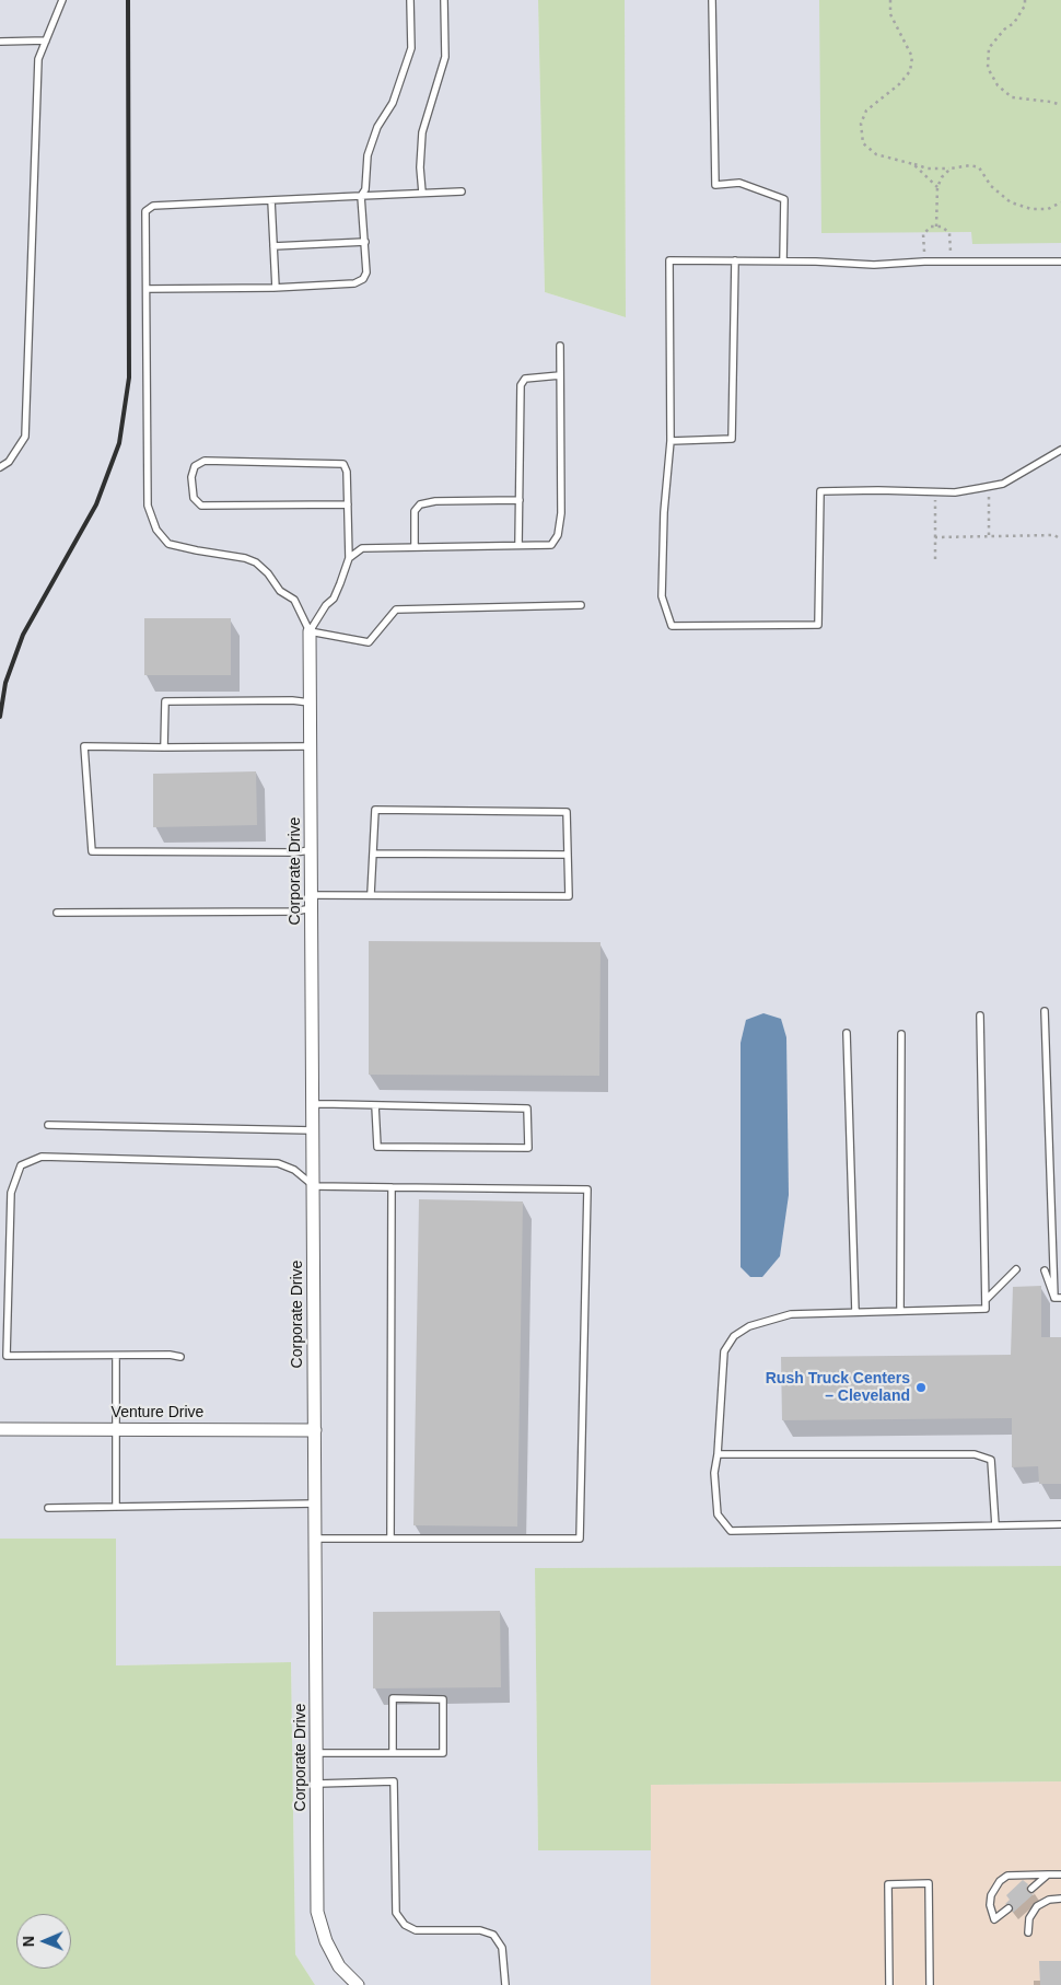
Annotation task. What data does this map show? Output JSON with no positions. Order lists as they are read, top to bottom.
{
  "streets": {
    "street": ["Corporate Drive", "Venture Drive"]
  },
  "crossings": [
    ["Corporate Drive", "Venture Drive"]
  ],
  "places": ["Rush Truck Centers – Cleveland"],
  "north": "left"
}
